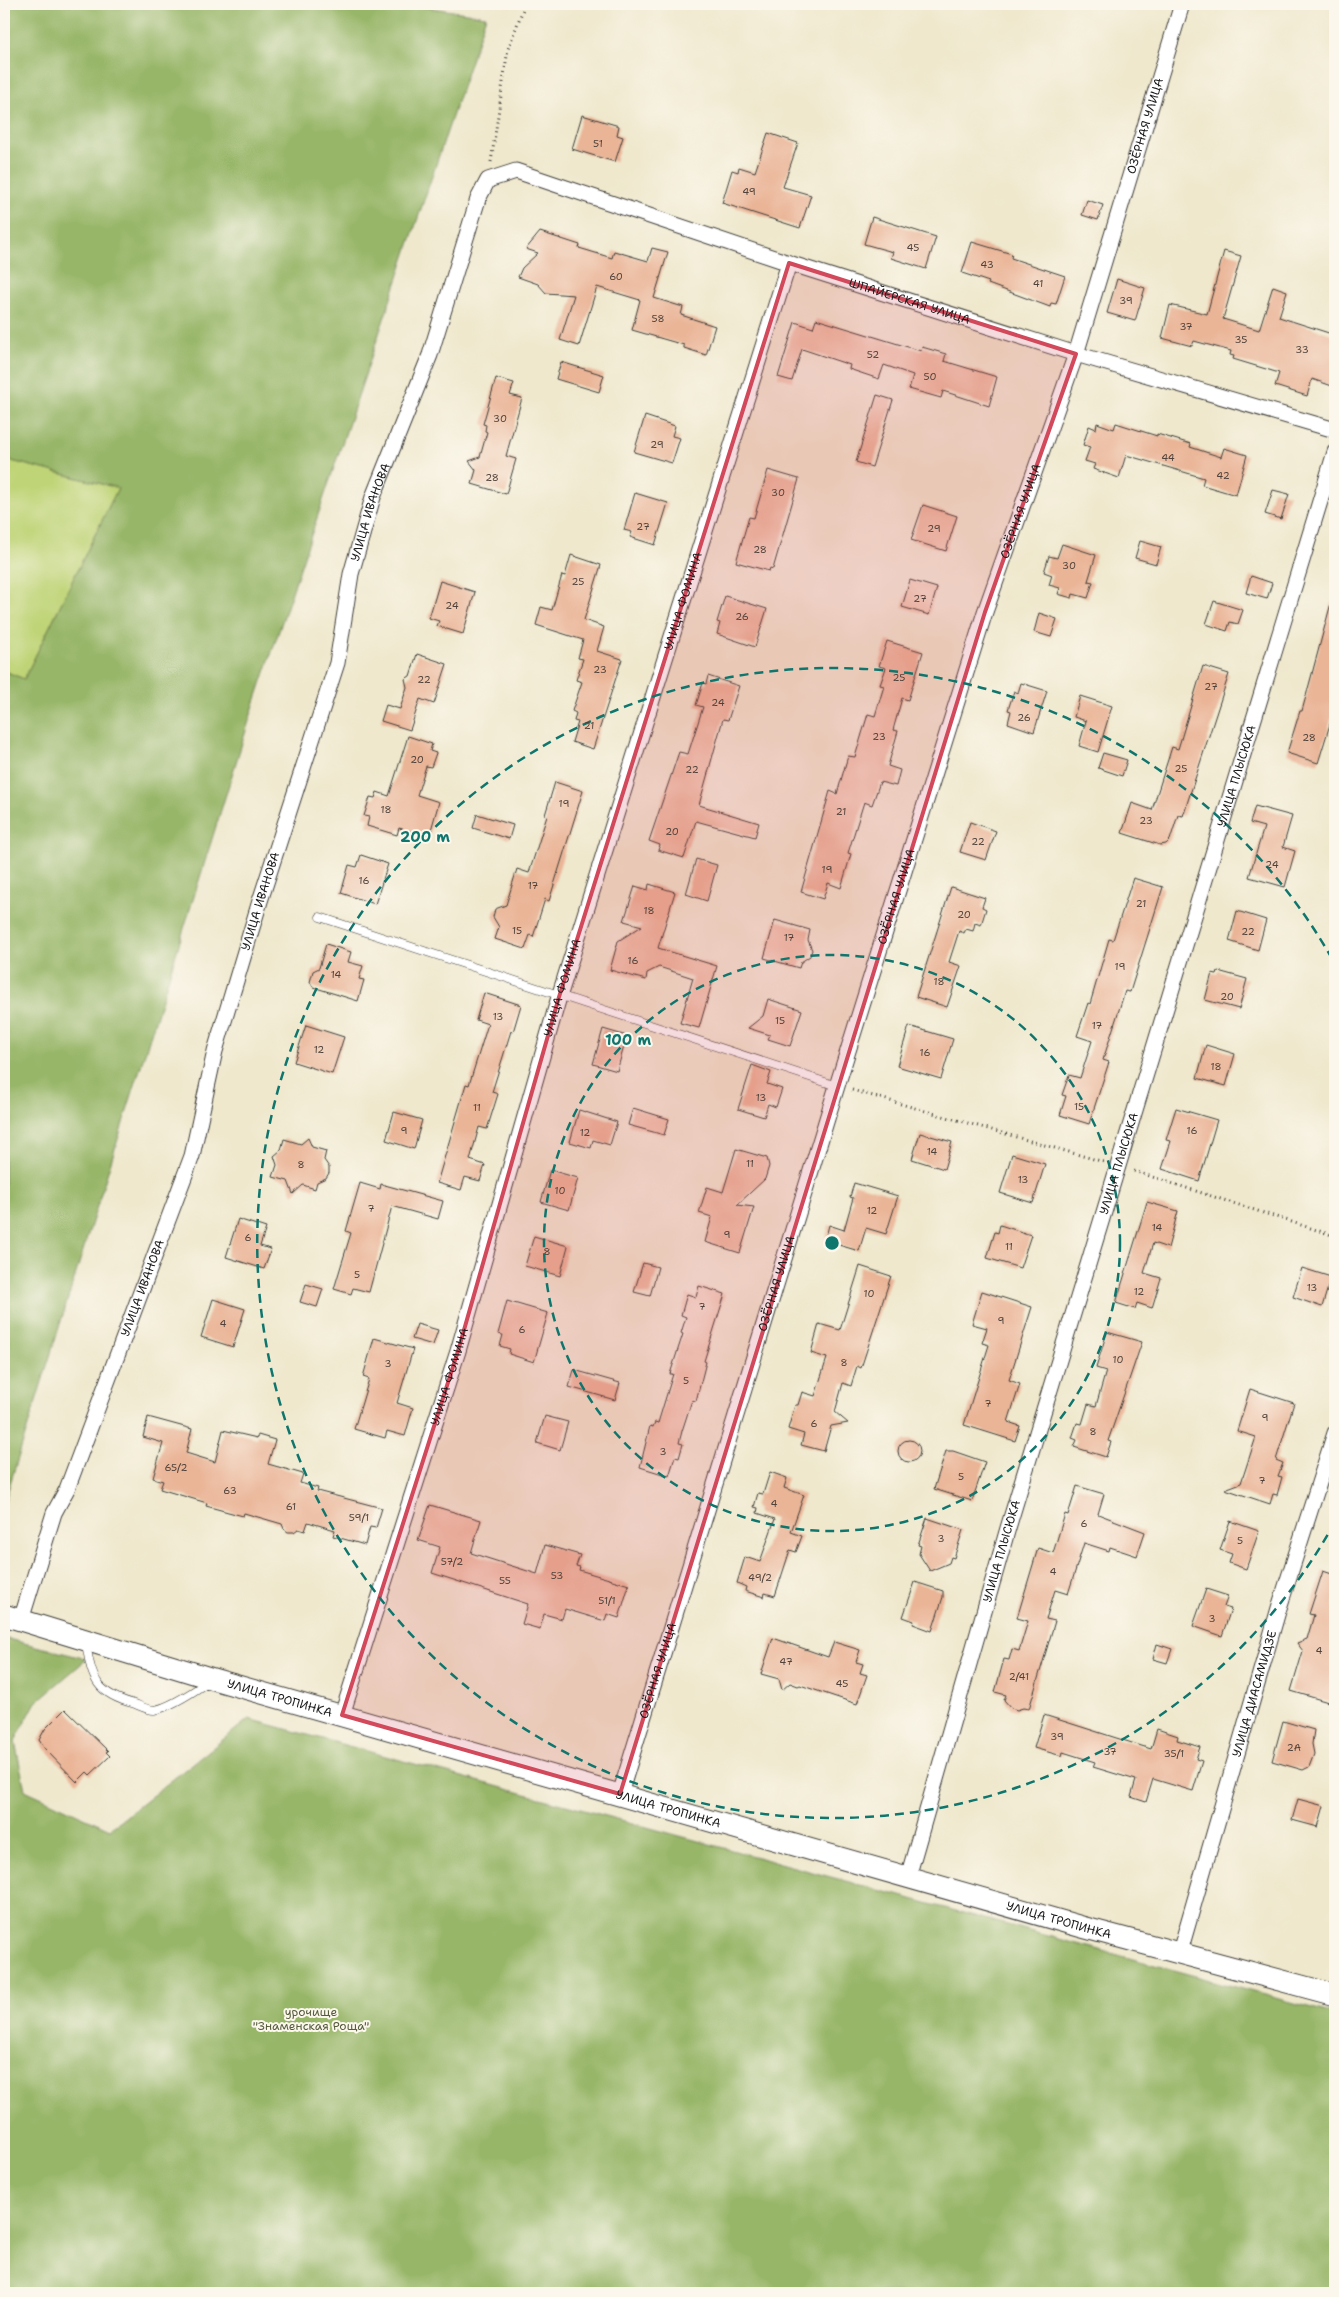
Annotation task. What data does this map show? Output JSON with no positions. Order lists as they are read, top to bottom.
{
  "streets": {
    "main road": ["УЛИЦА ТРОПИНКА"],
    "street": [
      "ОЗЁРНАЯ УЛИЦА",
      "ШПАЙЕРСКАЯ УЛИЦА",
      "УЛИЦА ИВАНОВА",
      "УЛИЦА ФОМИНА",
      "УЛИЦА ПЛЫСЮКА",
      "УЛИЦА ДИАСАМИДЗЕ"
    ]
  },
  "crossings": [
    ["ОЗЁРНАЯ УЛИЦА", "ШПАЙЕРСКАЯ УЛИЦА"],
    ["ОЗЁРНАЯ УЛИЦА", "УЛИЦА ТРОПИНКА"],
    ["ШПАЙЕРСКАЯ УЛИЦА", "УЛИЦА ИВАНОВА"],
    ["ШПАЙЕРСКАЯ УЛИЦА", "УЛИЦА ФОМИНА"],
    ["УЛИЦА ИВАНОВА", "УЛИЦА ТРОПИНКА"],
    ["УЛИЦА ФОМИНА", "УЛИЦА ТРОПИНКА"],
    ["УЛИЦА ПЛЫСЮКА", "УЛИЦА ТРОПИНКА"],
    ["УЛИЦА ДИАСАМИДЗЕ", "УЛИЦА ТРОПИНКА"]
  ],
  "parks": ["урочище \"Знаменская Роща\""],
  "house_numbers": [
    "51",
    "49",
    "45",
    "43",
    "60",
    "41",
    "39",
    "58",
    "37",
    "35",
    "33",
    "52",
    "50",
    "30",
    "29",
    "44",
    "42",
    "28",
    "30",
    "27",
    "29",
    "28",
    "30",
    "25",
    "27",
    "24",
    "26",
    "23",
    "25",
    "22",
    "27",
    "24",
    "26",
    "21",
    "23",
    "28",
    "20",
    "25",
    "22",
    "19",
    "18",
    "21",
    "23",
    "20",
    "22",
    "24",
    "19",
    "16",
    "17",
    "21",
    "18",
    "20",
    "15",
    "22",
    "17",
    "16",
    "19",
    "14",
    "18",
    "20",
    "13",
    "15",
    "17",
    "12",
    "16",
    "18",
    "13",
    "15",
    "11",
    "9",
    "16",
    "12",
    "14",
    "11",
    "8",
    "13",
    "10",
    "7",
    "12",
    "14",
    "9",
    "6",
    "11",
    "8",
    "5",
    "13",
    "12",
    "10",
    "7",
    "9",
    "4",
    "6",
    "10",
    "8",
    "3",
    "5",
    "7",
    "9",
    "6",
    "8",
    "3",
    "65/2",
    "5",
    "7",
    "63",
    "4",
    "61",
    "59/1",
    "6",
    "3",
    "5",
    "57/2",
    "4",
    "53",
    "49/2",
    "55",
    "51/1",
    "3",
    "4",
    "47",
    "2/41",
    "45",
    "39",
    "2А",
    "37",
    "35/1"
  ],
  "rings": ["200 m", "100 m"]
}
